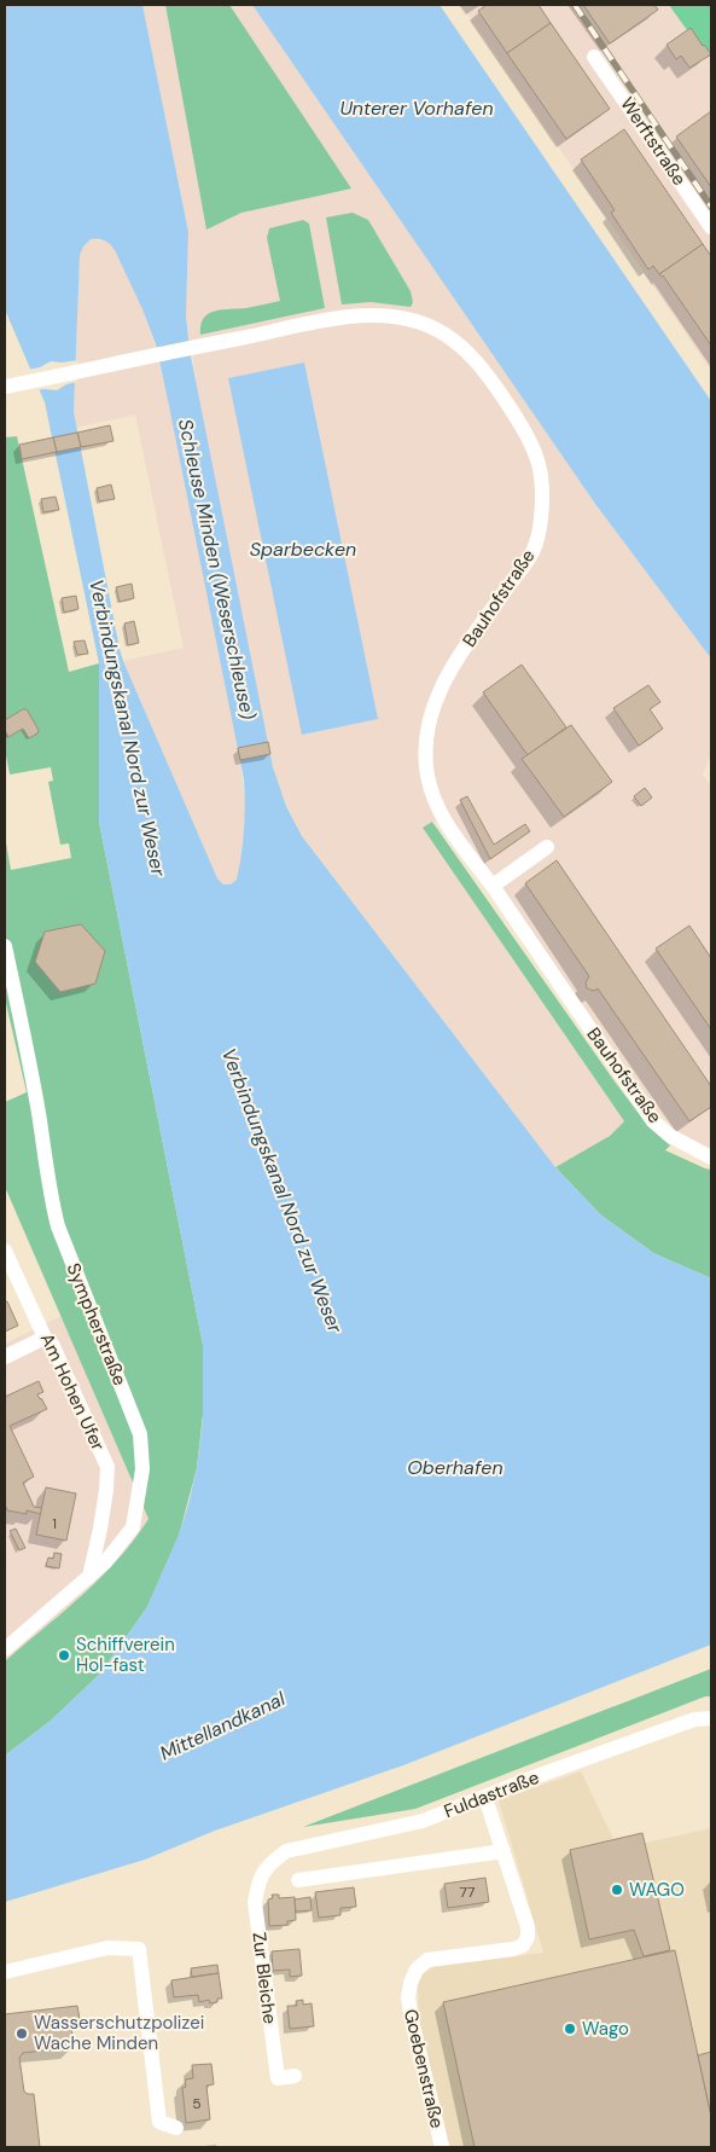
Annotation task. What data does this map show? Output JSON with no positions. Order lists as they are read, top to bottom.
{
  "streets": {
    "street": [
      "Werftstraße",
      "Bauhofstraße",
      "Sympherstraße",
      "Am Hohen Ufer",
      "Fuldastraße",
      "Zur Bleiche",
      "Goebenstraße"
    ]
  },
  "crossings": [
    ["Sympherstraße", "Am Hohen Ufer"],
    ["Fuldastraße", "Zur Bleiche"],
    ["Fuldastraße", "Goebenstraße"]
  ],
  "water": [
    "Unterer Vorhafen",
    "Sparbecken",
    "Schleuse Minden (Weserschleuse)",
    "Verbindungskanal Nord zur Weser",
    "Oberhafen",
    "Mittellandkanal"
  ],
  "places": [
    "Schiffverein Hol-fast",
    "WAGO",
    "Wago",
    "Wasserschutzpolizei Wache Minden"
  ],
  "house_numbers": ["1", "77", "5"]
}
